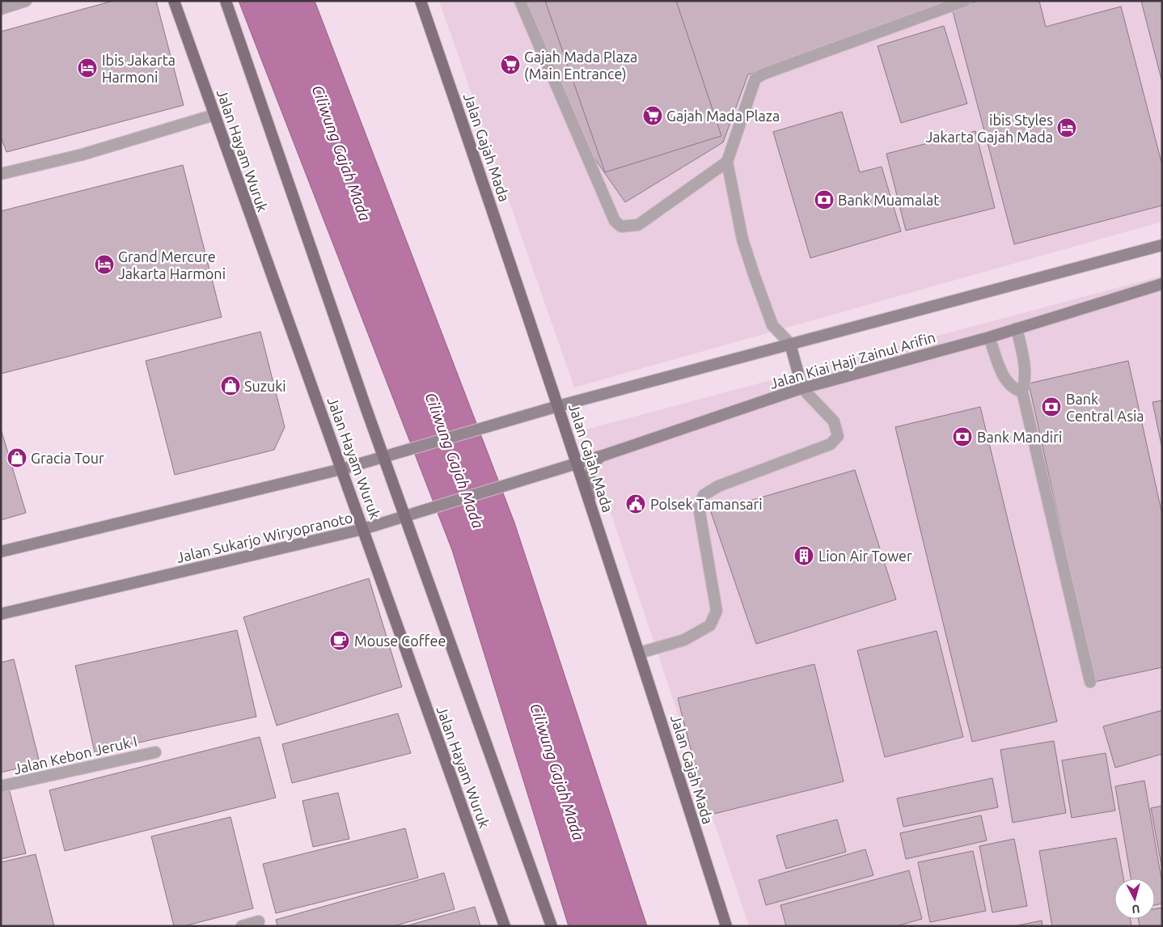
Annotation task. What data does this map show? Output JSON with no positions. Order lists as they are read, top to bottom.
{
  "streets": {
    "main road": [
      "Jalan Gajah Mada",
      "Jalan Hayam Wuruk",
      "Jalan Kiai Haji Zainul Arifin",
      "Jalan Sukarjo Wiryopranoto"
    ],
    "street": ["Jalan Kebon Jeruk I"]
  },
  "crossings": [
    ["Jalan Gajah Mada", "Jalan Kiai Haji Zainul Arifin"],
    ["Jalan Gajah Mada", "Jalan Sukarjo Wiryopranoto"],
    ["Jalan Hayam Wuruk", "Jalan Sukarjo Wiryopranoto"],
    ["Jalan Kiai Haji Zainul Arifin", "Jalan Sukarjo Wiryopranoto"]
  ],
  "water": ["Ciliwung Gajah Mada"],
  "places": {
    "supermarket": ["Gajah Mada Plaza (Main Entrance)", "Gajah Mada Plaza"],
    "hotel": ["Ibis Jakarta Harmoni", "ibis Styles Jakarta Gajah Mada", "Grand Mercure Jakarta Harmoni"],
    "bank": ["Bank Muamalat", "Bank Central Asia", "Bank Mandiri"],
    "shop": ["Suzuki", "Gracia Tour"],
    "public building": ["Polsek Tamansari"],
    "building": ["Lion Air Tower"],
    "cafe": ["Mouse Coffee"]
  },
  "north": "bottom"
}
